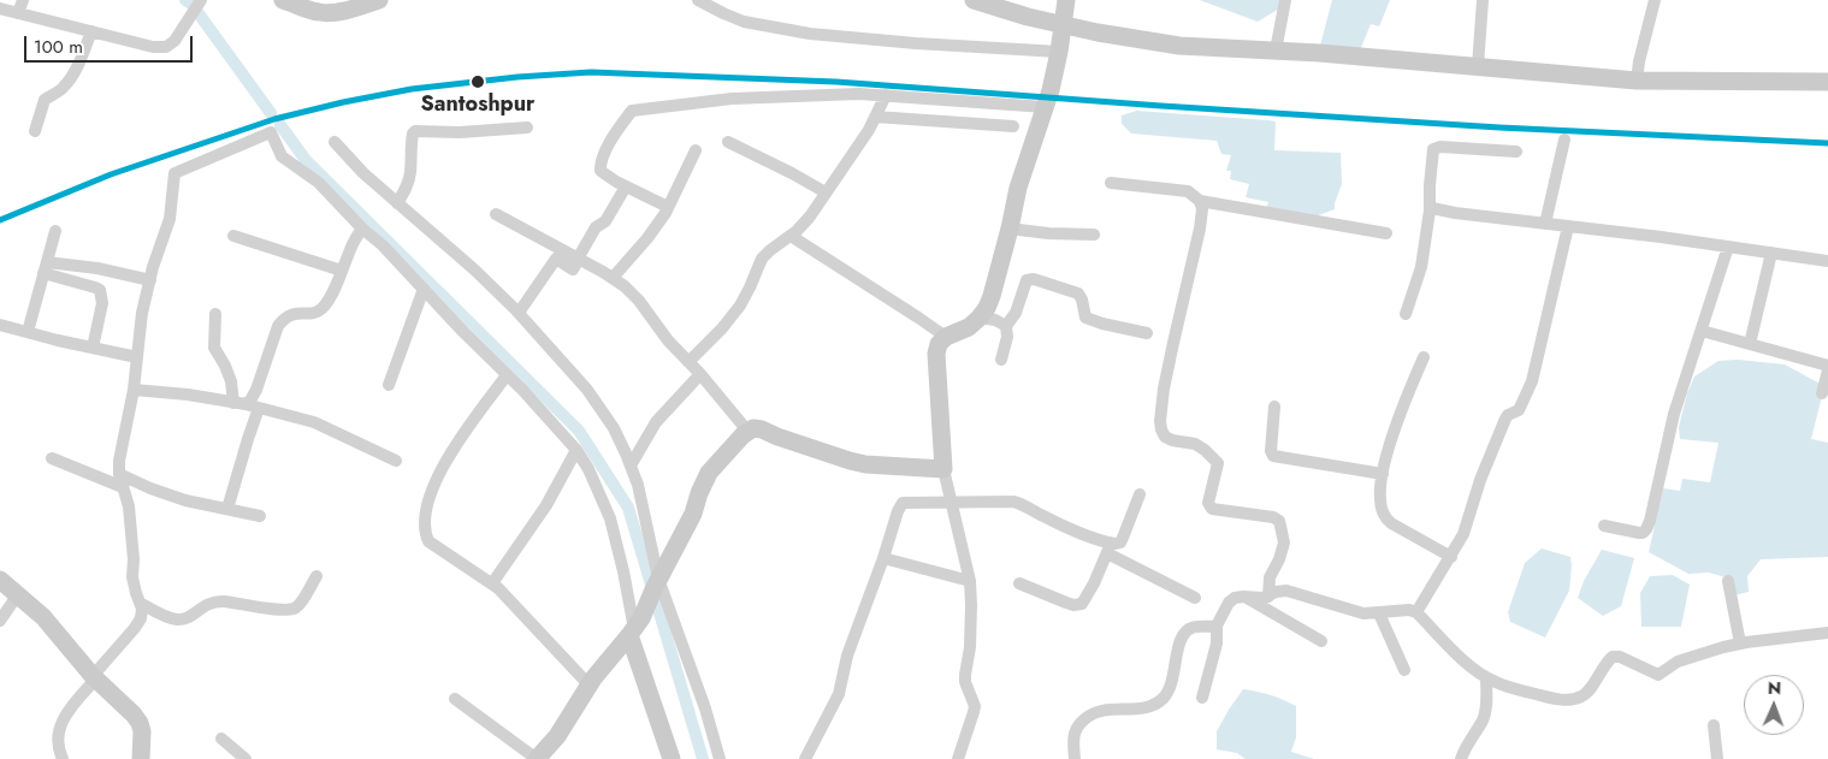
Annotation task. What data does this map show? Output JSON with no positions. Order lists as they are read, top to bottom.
{
  "places": ["Santoshpur"],
  "scale_bar": "100 m",
  "north": "top"
}
